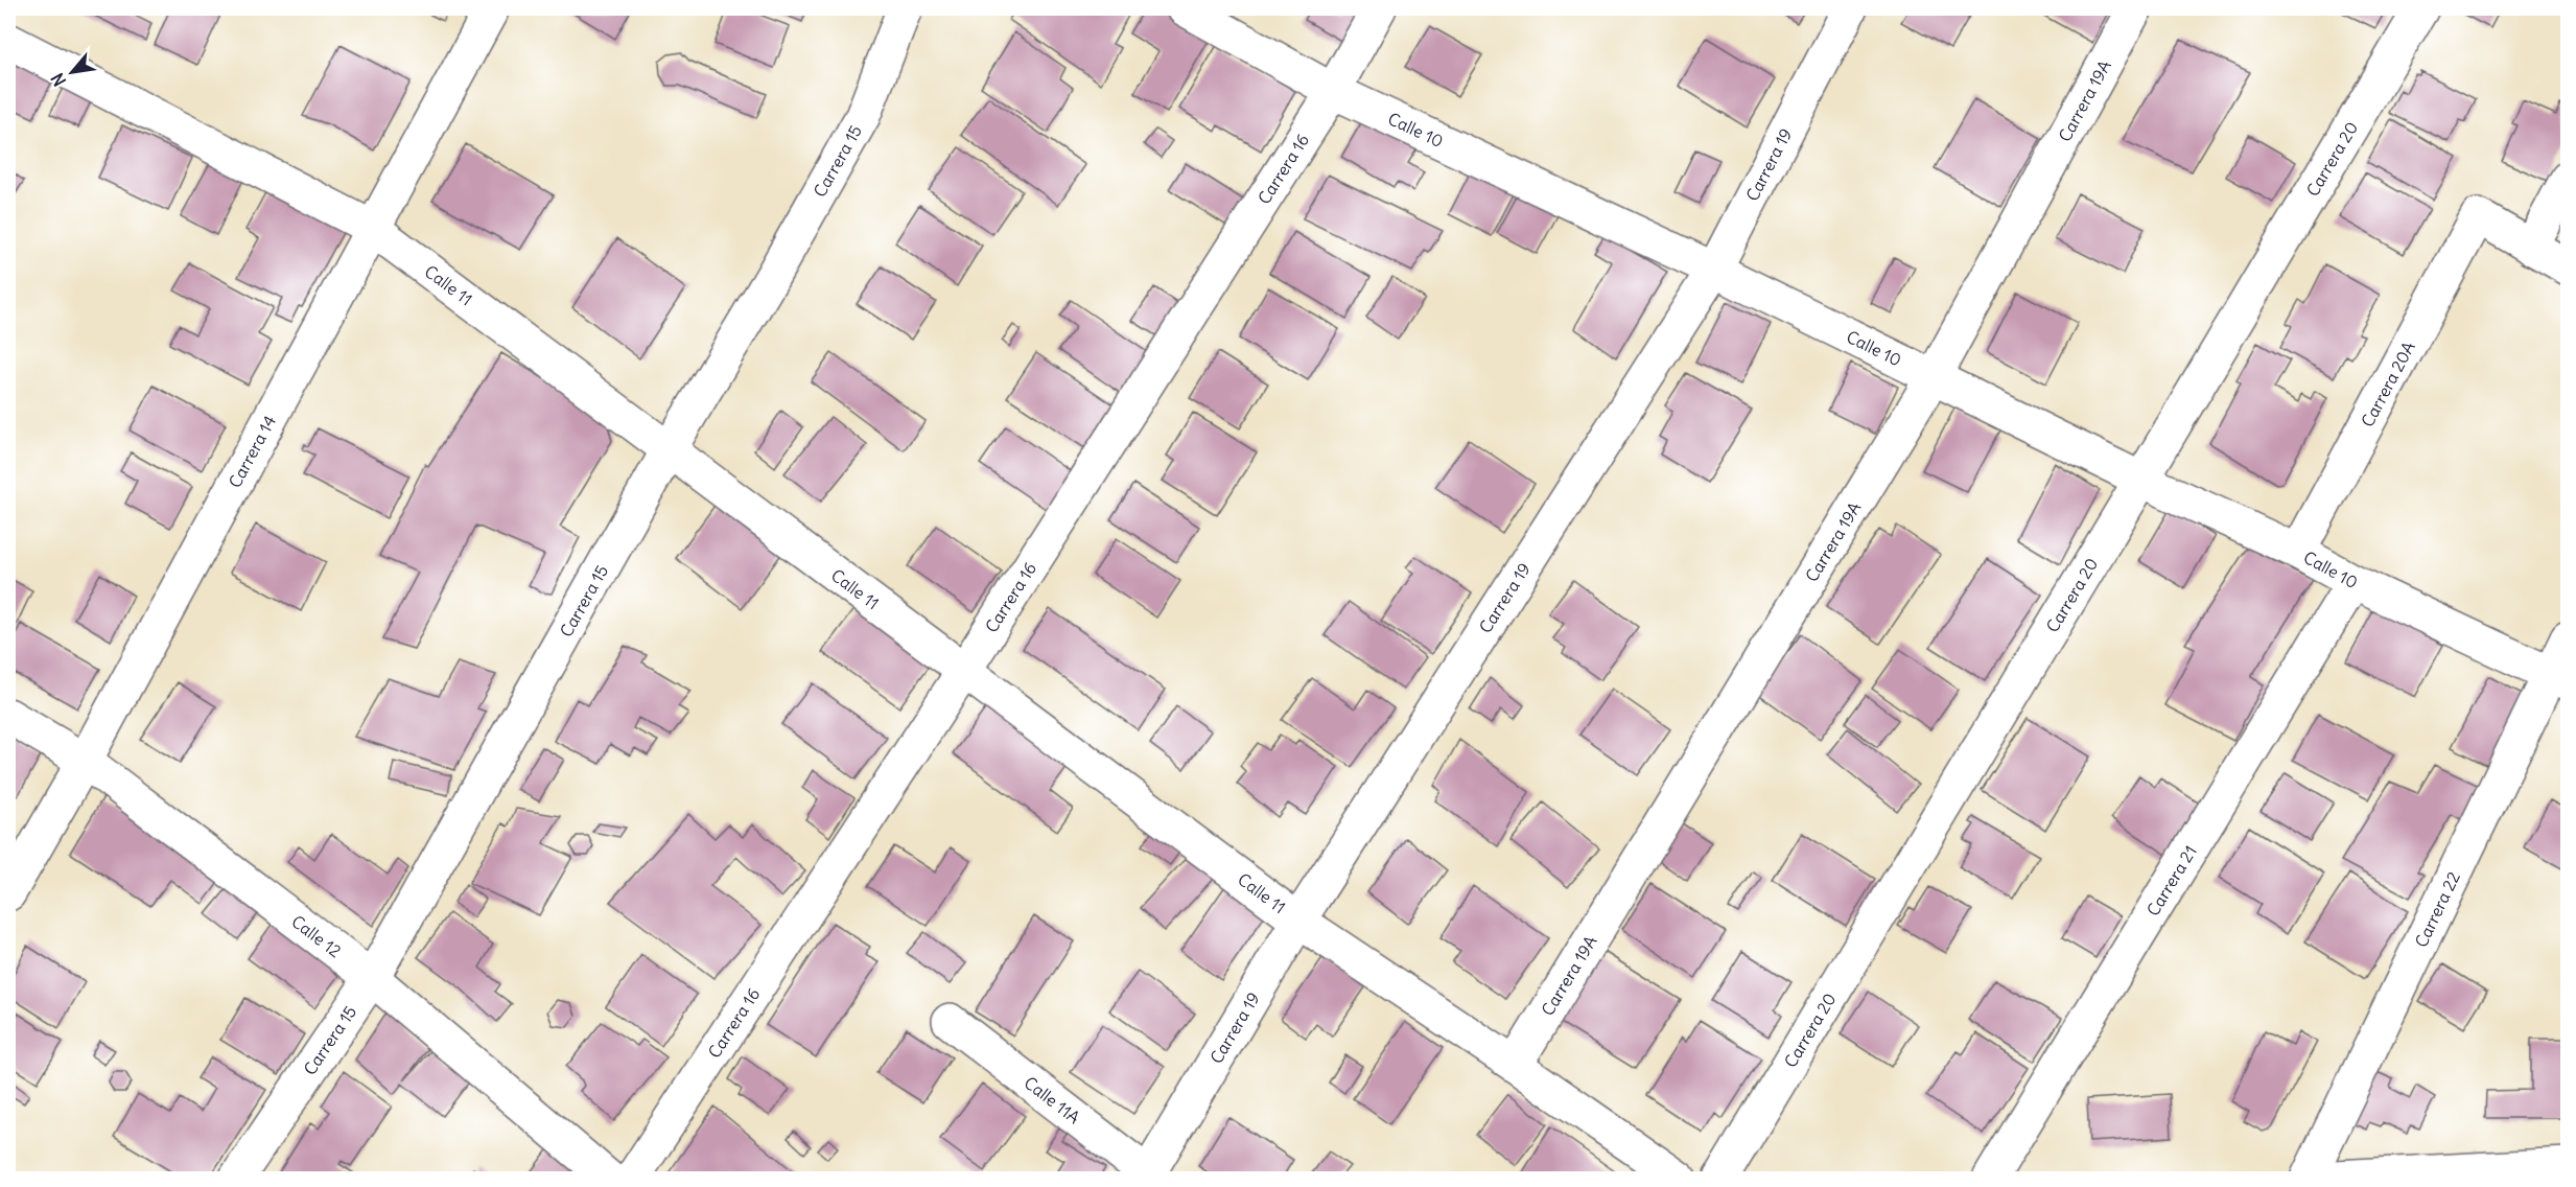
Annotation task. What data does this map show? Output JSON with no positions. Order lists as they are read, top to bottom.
{
  "streets": {
    "street": [
      "Carrera 19A",
      "Calle 10",
      "Carrera 20",
      "Carrera 15",
      "Carrera 19",
      "Carrera 16",
      "Calle 11",
      "Carrera 20A",
      "Carrera 14",
      "Carrera 21",
      "Carrera 22",
      "Calle 12",
      "Calle 11A"
    ]
  },
  "crossings": [
    ["Carrera 19A", "Calle 10"],
    ["Carrera 19A", "Calle 11"],
    ["Calle 10", "Carrera 20"],
    ["Calle 10", "Carrera 19"],
    ["Calle 10", "Carrera 16"],
    ["Calle 10", "Carrera 20A"],
    ["Calle 10", "Carrera 21"],
    ["Calle 10", "Carrera 22"],
    ["Carrera 15", "Calle 11"],
    ["Carrera 15", "Calle 12"],
    ["Carrera 19", "Calle 11"],
    ["Carrera 19", "Calle 11A"],
    ["Carrera 16", "Calle 11"],
    ["Calle 11", "Carrera 14"],
    ["Carrera 14", "Calle 12"]
  ],
  "north": "bottom left"
}
